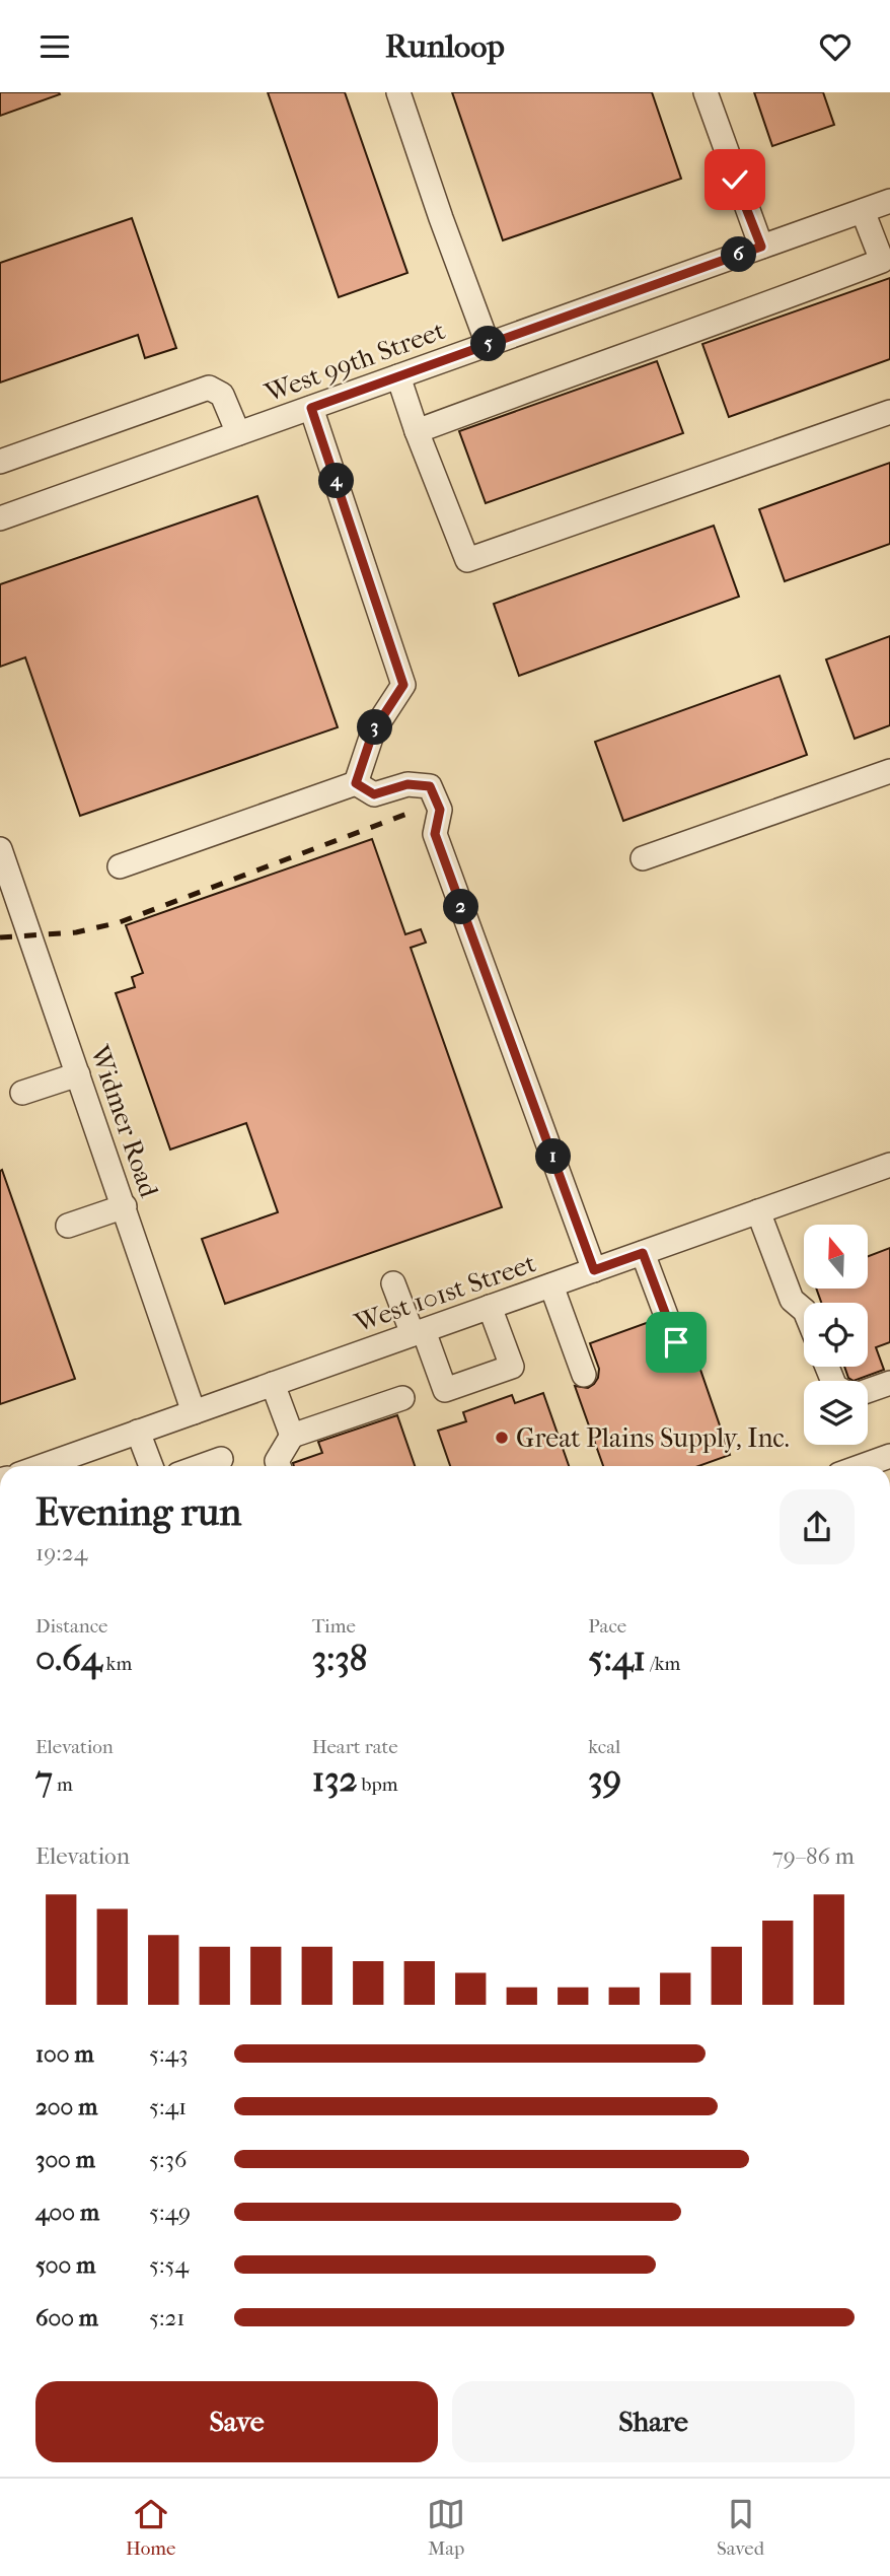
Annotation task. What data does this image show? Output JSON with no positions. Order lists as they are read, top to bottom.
{
  "streets": {
    "street": ["West 99th Street", "Widmer Road", "West 101st Street"]
  },
  "crossings": [
    ["Widmer Road", "West 101st Street"]
  ],
  "places": ["Great Plains Supply, Inc."],
  "north": "top",
  "page": {
    "header": "Runloop",
    "pins": [
      "6",
      "5",
      "4",
      "3",
      "2",
      "1"
    ],
    "heading": ["Evening run", "19:24"],
    "stats": [
      ["Distance", "0.64 km"],
      ["Time", "3:38"],
      ["Pace", "5:41 /km"],
      ["Elevation", "7 m"],
      ["Heart rate", "132 bpm"],
      ["kcal", "39"]
    ],
    "chart": ["Elevation", "79–86 m"],
    "list": [
      {
        "name": "100 m",
        "note": "5:43"
      },
      {
        "name": "200 m",
        "note": "5:41"
      },
      {
        "name": "300 m",
        "note": "5:36"
      },
      {
        "name": "400 m",
        "note": "5:49"
      },
      {
        "name": "500 m",
        "note": "5:54"
      },
      {
        "name": "600 m",
        "note": "5:21"
      }
    ],
    "buttons": ["Save", "Share"],
    "tabs": ["Home", "Map", "Saved"]
  }
}
